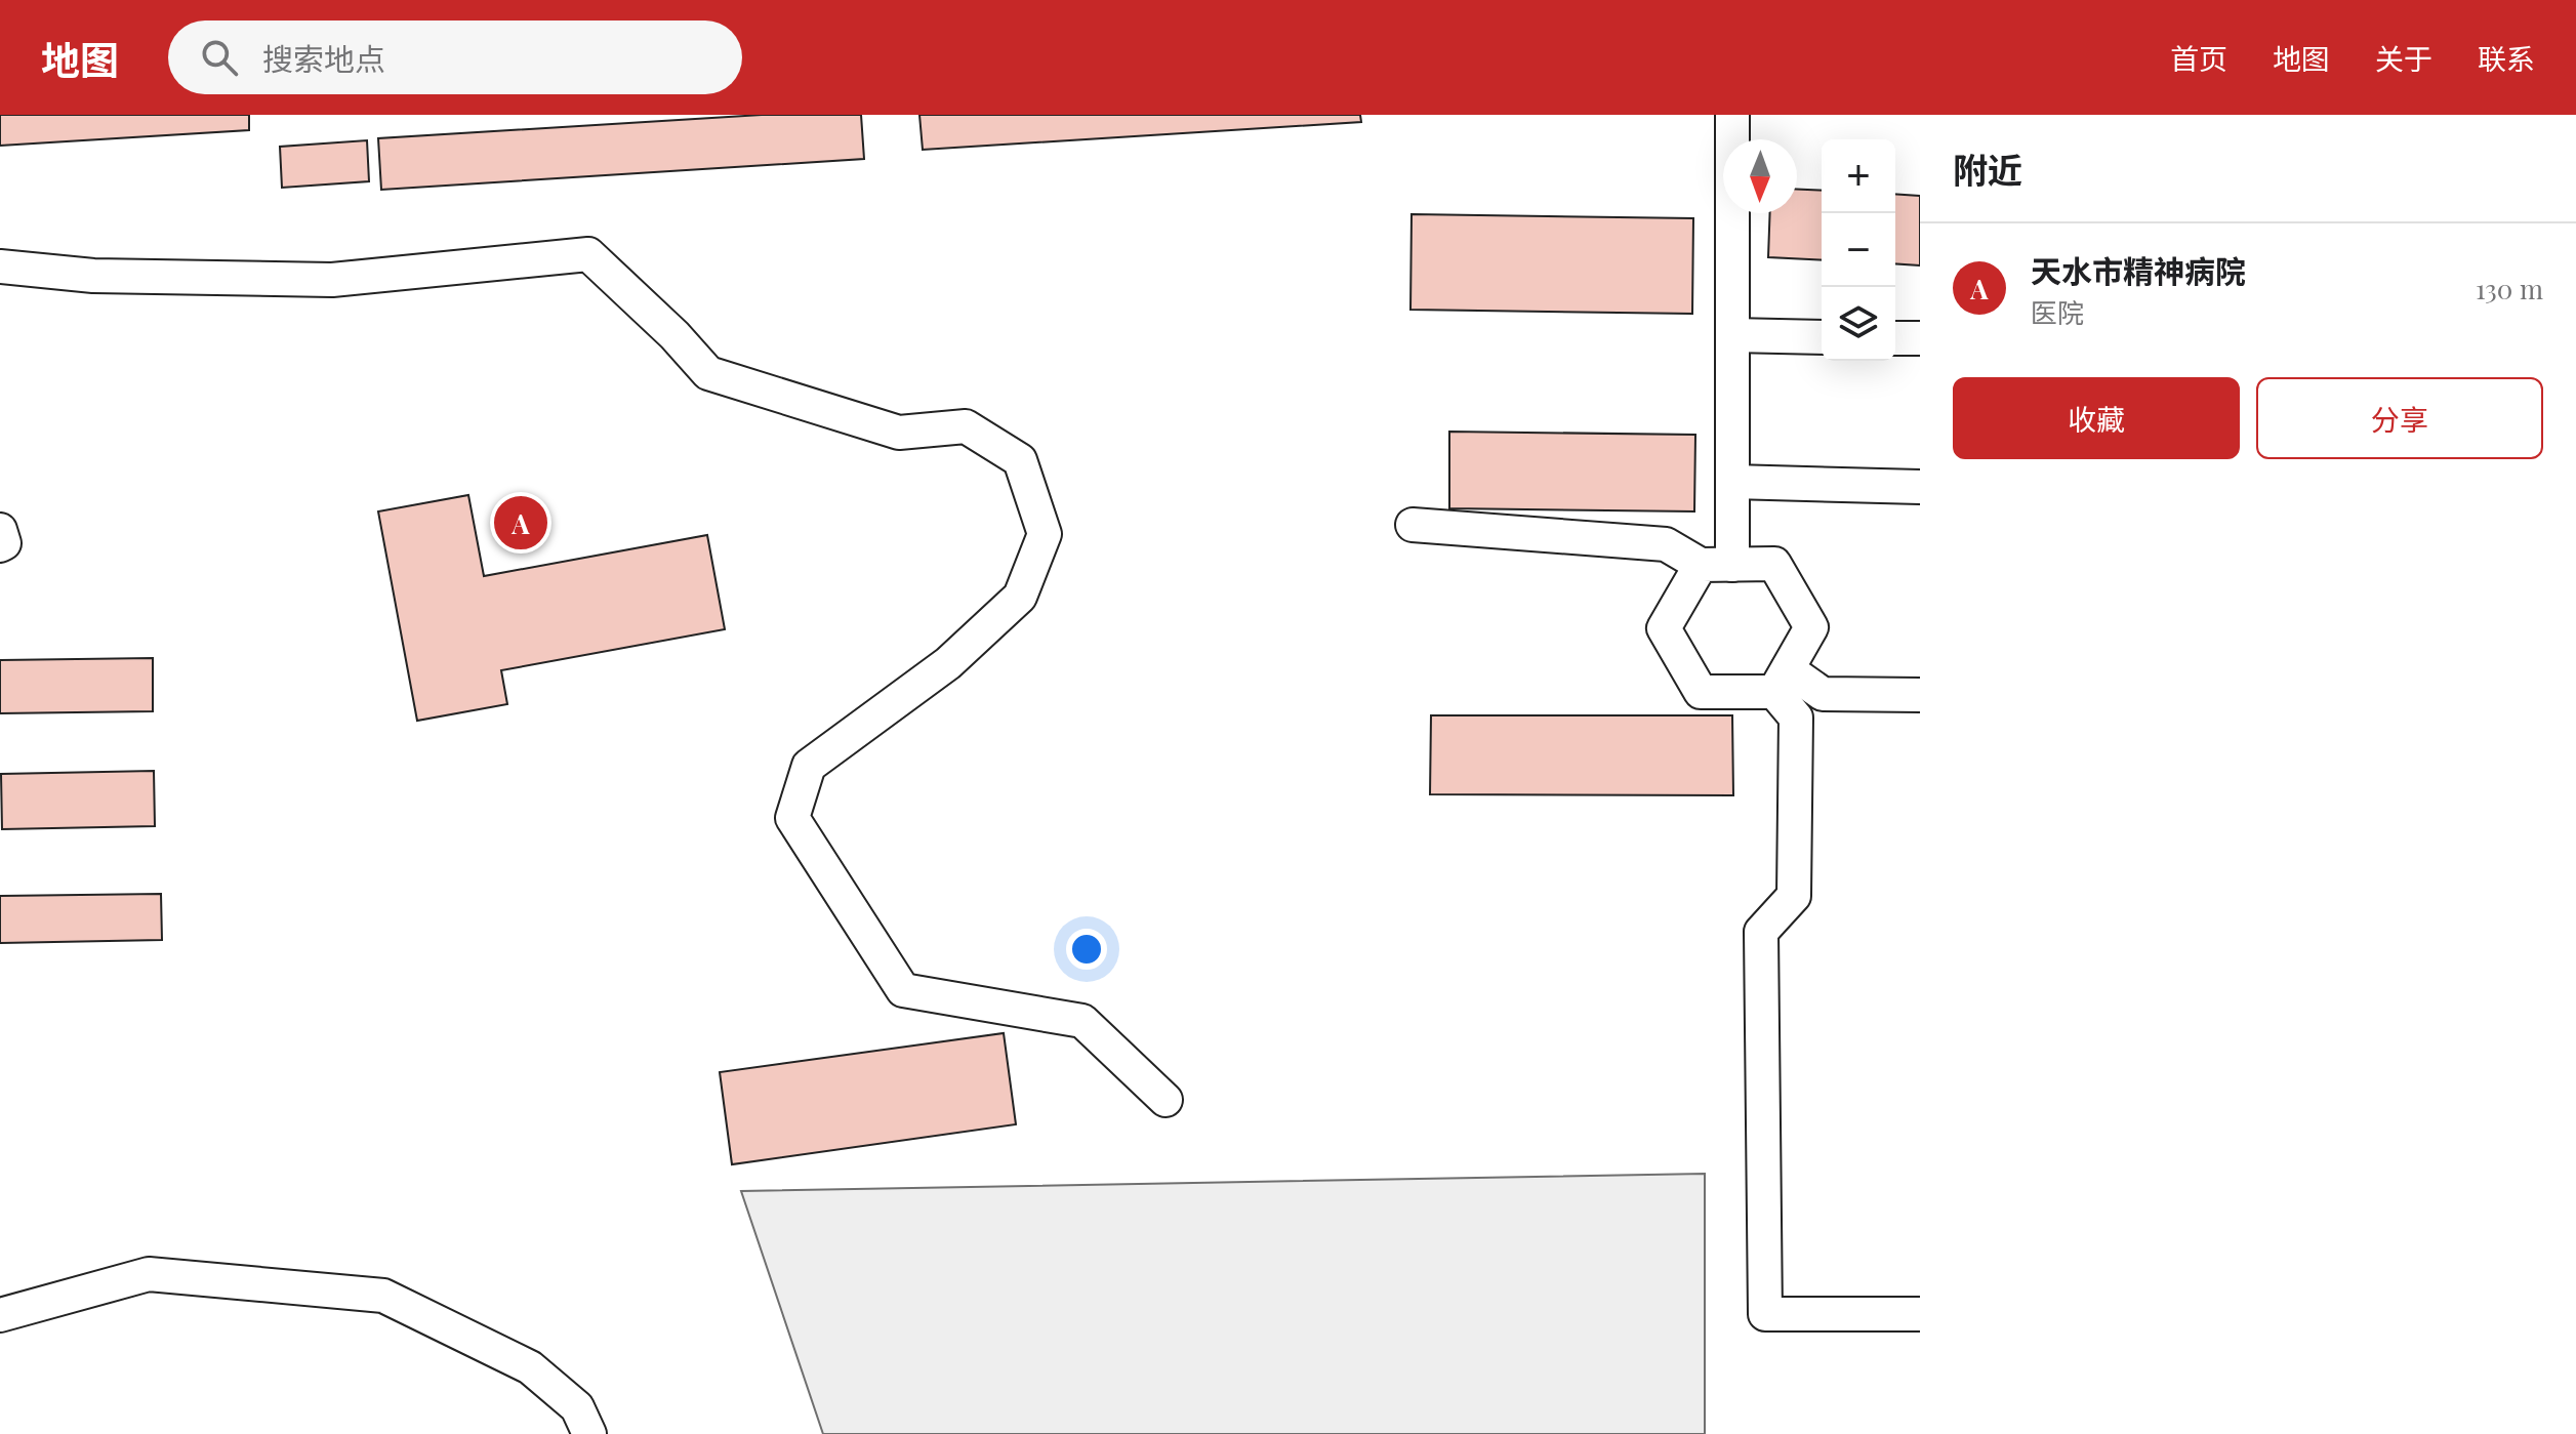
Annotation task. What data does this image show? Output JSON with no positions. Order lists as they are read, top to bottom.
{
  "north": "bottom",
  "page": {
    "header": "地图",
    "search": "搜索地点",
    "nav": [
      "首页",
      "地图",
      "关于",
      "联系"
    ],
    "heading": "附近",
    "map_buttons": ["+", "−"],
    "list": [
      {
        "mark": "A",
        "name": "天水市精神病院",
        "note": "医院",
        "value": "130 m"
      }
    ],
    "buttons": ["收藏", "分享"],
    "pins": "A"
  }
}
